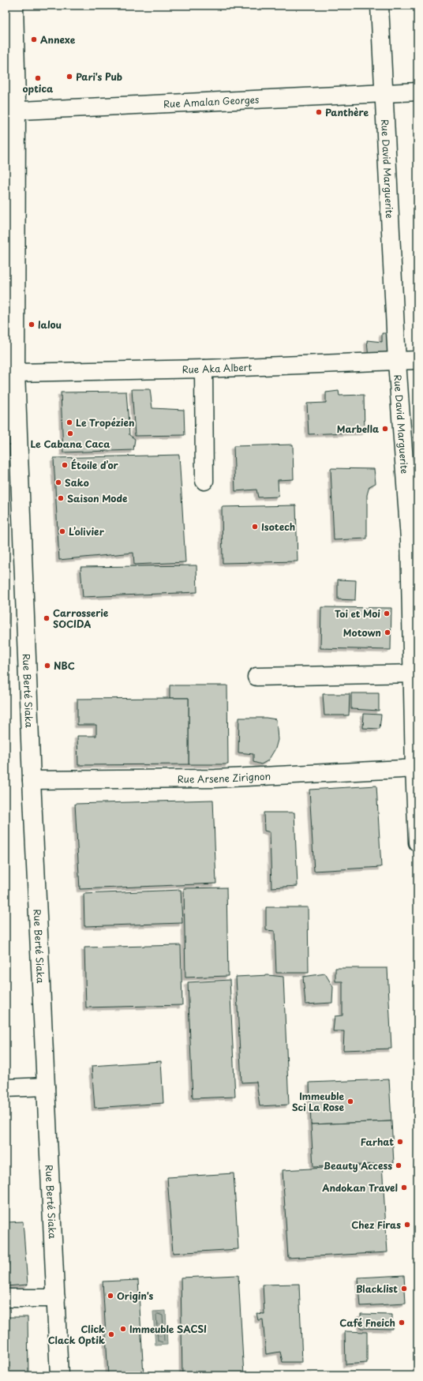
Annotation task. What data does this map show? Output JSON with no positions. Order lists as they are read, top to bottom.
{
  "streets": {
    "street": [
      "Rue Amalan Georges",
      "Rue David Marguerite",
      "Rue Aka Albert",
      "Rue Berté Siaka",
      "Rue Arsene Zirignon"
    ]
  },
  "crossings": [
    ["Rue Amalan Georges", "Rue David Marguerite"],
    ["Rue Amalan Georges", "Rue Berté Siaka"],
    ["Rue David Marguerite", "Rue Aka Albert"],
    ["Rue David Marguerite", "Rue Arsene Zirignon"],
    ["Rue Aka Albert", "Rue Berté Siaka"],
    ["Rue Berté Siaka", "Rue Arsene Zirignon"]
  ],
  "places": [
    "Annexe",
    "Pari's Pub",
    "optica",
    "Panthère",
    "lalou",
    "Le Tropézien",
    "Marbella",
    "Le Cabana Caca",
    "Étoile d’or",
    "Sako",
    "Saison Mode",
    "Isotech",
    "L’olivier",
    "Toi et Moi",
    "Carrosserie SOCIDA",
    "Motown",
    "NBC",
    "Immeuble Sci La Rose",
    "Farhat",
    "Beauty Access",
    "Andokan Travel",
    "Chez Firas",
    "Blacklist",
    "Origin's",
    "Café Fneich",
    "Immeuble SACSI",
    "Click Clack Optik"
  ]
}
